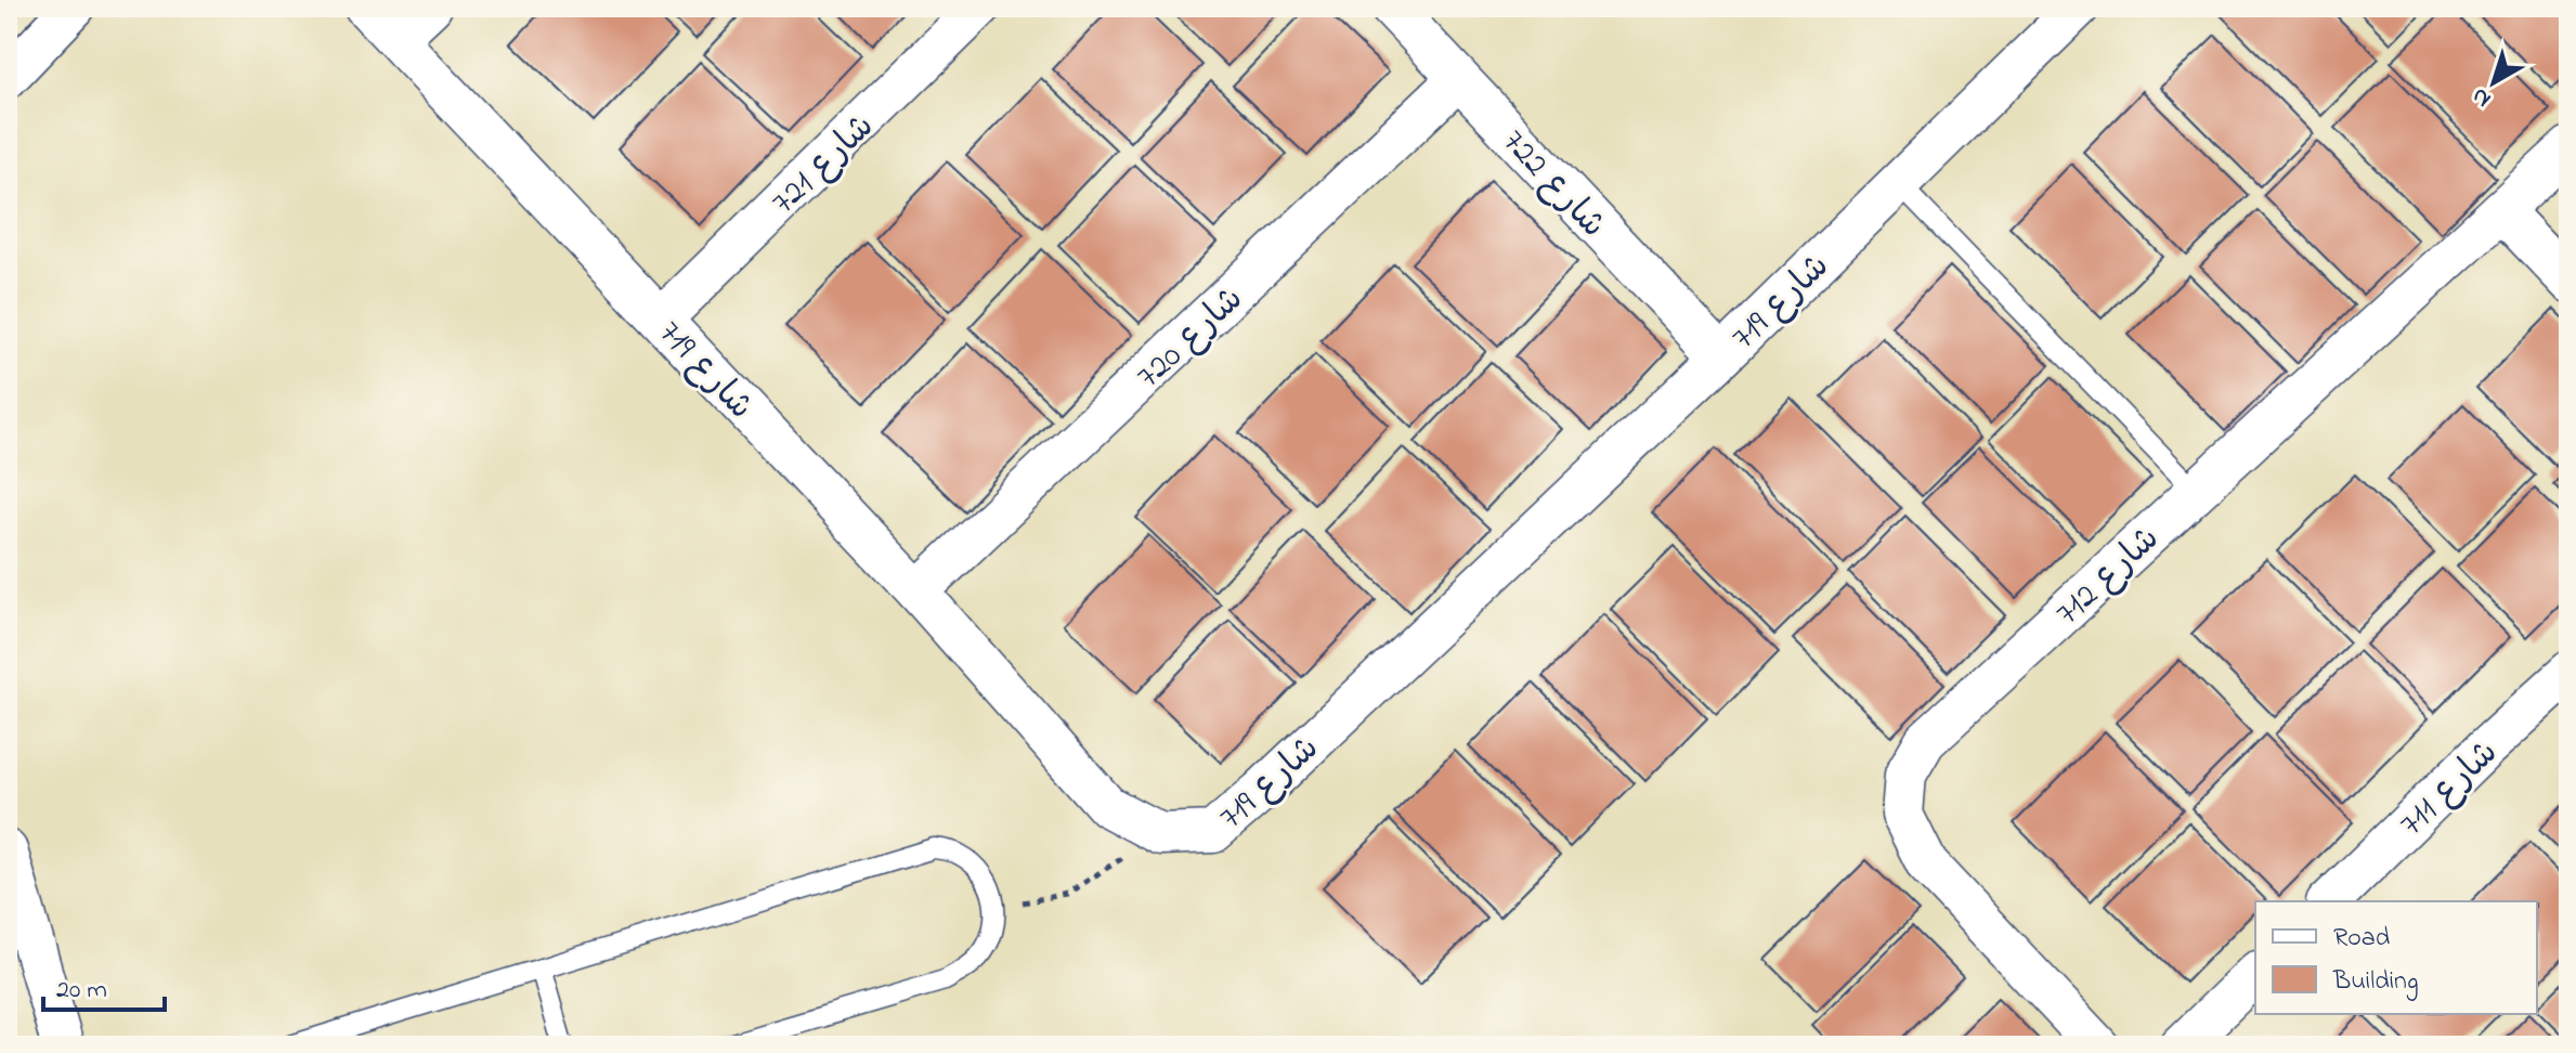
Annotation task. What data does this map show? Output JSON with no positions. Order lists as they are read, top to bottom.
{
  "streets": {
    "street": [
      "شارع 721",
      "شارع 722",
      "شارع 719",
      "شارع 720",
      "شارع 712",
      "شارع 711"
    ]
  },
  "crossings": [
    ["شارع 721", "شارع 719"],
    ["شارع 722", "شارع 719"],
    ["شارع 722", "شارع 720"],
    ["شارع 719", "شارع 720"]
  ],
  "legend": ["Road", "Building"],
  "scale_bar": "20 m",
  "north": "bottom left"
}
